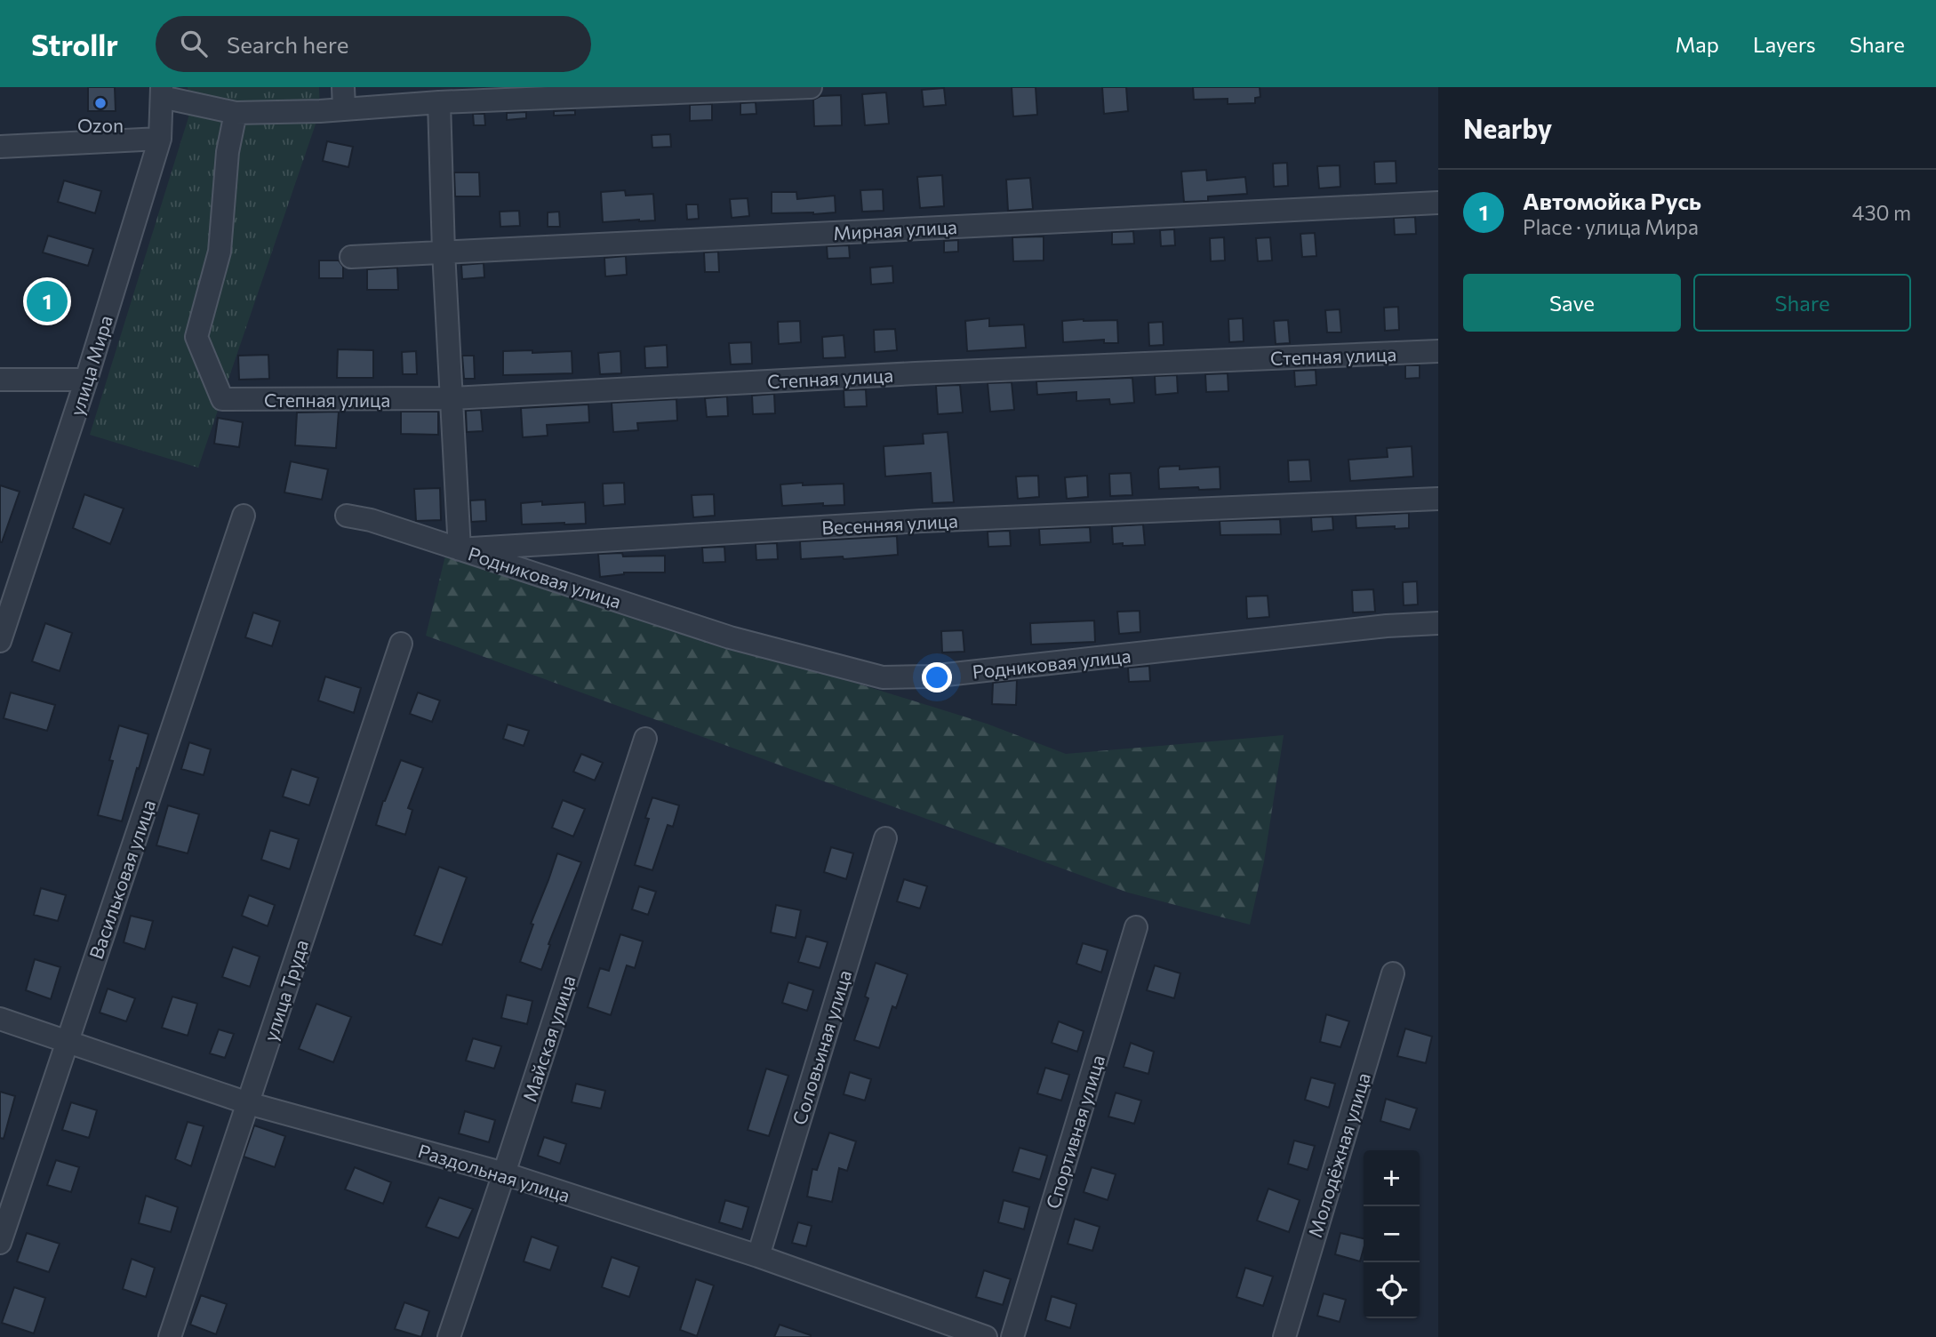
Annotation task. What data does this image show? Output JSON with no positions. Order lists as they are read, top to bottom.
{
  "streets": {
    "street": [
      "Мирная улица",
      "Степная улица",
      "улица Мира",
      "Весенняя улица",
      "Родниковая улица",
      "Васильковая улица",
      "улица Труда",
      "Майская улица",
      "Соловьиная улица",
      "Спортивная улица",
      "Молодёжная улица",
      "Раздольная улица"
    ]
  },
  "crossings": [
    ["Весенняя улица", "Родниковая улица"],
    ["Васильковая улица", "Раздольная улица"],
    ["улица Труда", "Раздольная улица"],
    ["Майская улица", "Раздольная улица"],
    ["Соловьиная улица", "Раздольная улица"]
  ],
  "places": ["Ozon"],
  "page": {
    "header": "Strollr",
    "search": "Search here",
    "nav": ["Map", "Layers", "Share"],
    "heading": "Nearby",
    "list": [
      {
        "mark": "1",
        "name": "Автомойка Русь",
        "note": "Place · улица Мира",
        "value": "430 m"
      }
    ],
    "buttons": ["Save", "Share"],
    "pins": "1",
    "map_buttons": ["+", "−"]
  }
}
